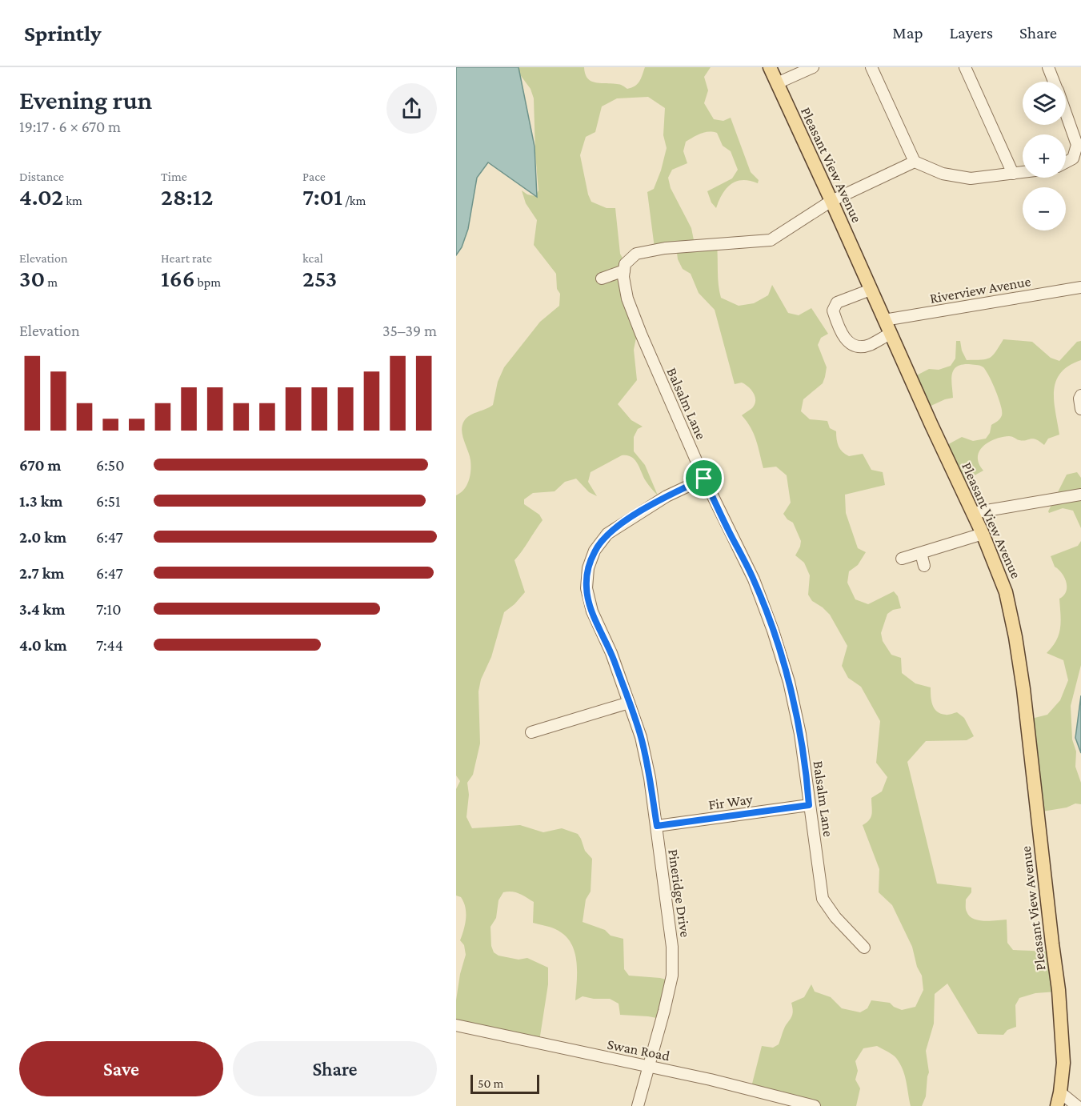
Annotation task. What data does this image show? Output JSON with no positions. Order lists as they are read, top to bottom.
{
  "streets": {
    "main road": ["Pleasant View Avenue"],
    "street": [
      "Riverview Avenue",
      "Balsalm Lane",
      "Fir Way",
      "Pineridge Drive",
      "Swan Road"
    ]
  },
  "crossings": [
    ["Pleasant View Avenue", "Riverview Avenue"],
    ["Balsalm Lane", "Fir Way"],
    ["Balsalm Lane", "Pineridge Drive"],
    ["Fir Way", "Pineridge Drive"],
    ["Pineridge Drive", "Swan Road"]
  ],
  "scale_bar": "50 m",
  "page": {
    "header": "Sprintly",
    "nav": ["Map", "Layers", "Share"],
    "heading": ["Evening run", "19:17 · 6 × 670 m"],
    "map_buttons": ["+", "−"],
    "stats": [
      ["Distance", "4.02 km"],
      ["Time", "28:12"],
      ["Pace", "7:01 /km"],
      ["Elevation", "30 m"],
      ["Heart rate", "166 bpm"],
      ["kcal", "253"]
    ],
    "chart": ["Elevation", "35–39 m"],
    "list": [
      {
        "name": "670 m",
        "note": "6:50"
      },
      {
        "name": "1.3 km",
        "note": "6:51"
      },
      {
        "name": "2.0 km",
        "note": "6:47"
      },
      {
        "name": "2.7 km",
        "note": "6:47"
      },
      {
        "name": "3.4 km",
        "note": "7:10"
      },
      {
        "name": "4.0 km",
        "note": "7:44"
      }
    ],
    "buttons": ["Save", "Share"],
    "scale": "50 m"
  }
}
